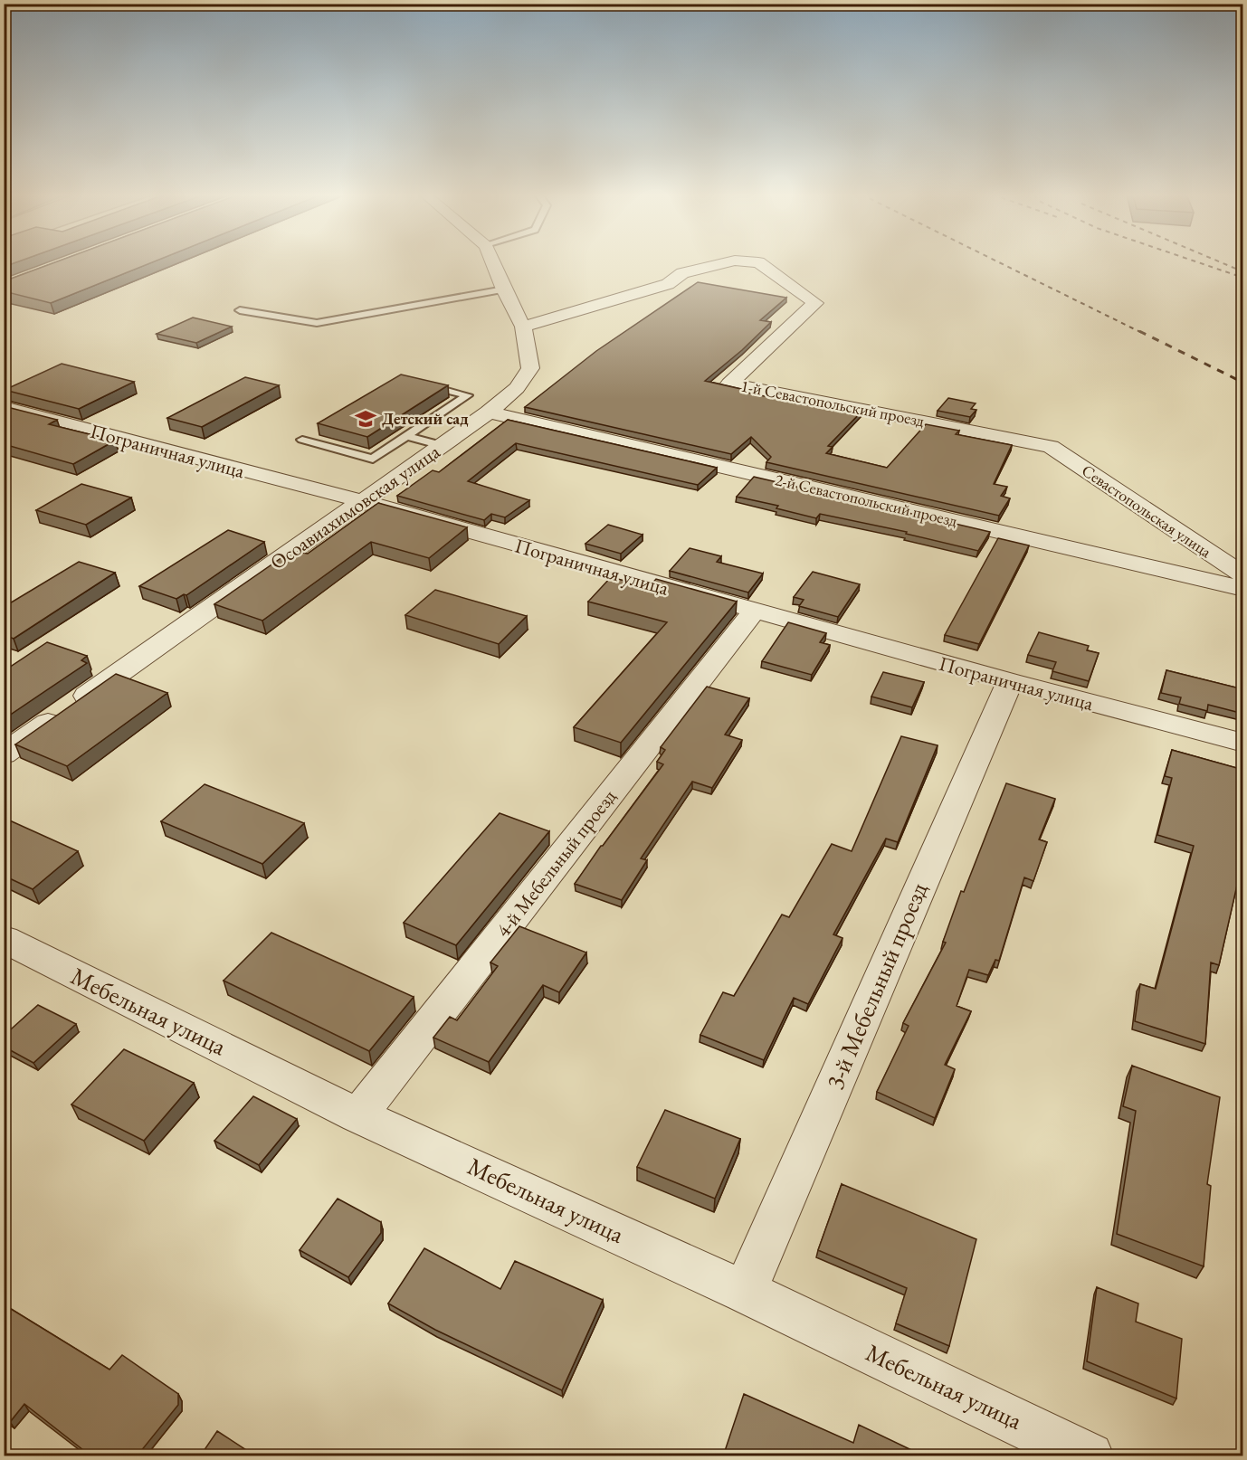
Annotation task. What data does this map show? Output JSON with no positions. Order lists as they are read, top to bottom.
{
  "streets": {
    "street": [
      "1-й Севастопольский проезд",
      "Пограничная улица",
      "2-й Севастопольский проезд",
      "Осоавиахимовская улица",
      "Севастопольская улица",
      "4-й Мебельный проезд",
      "3-й Мебельный проезд",
      "Мебельная улица"
    ]
  },
  "crossings": [
    ["1-й Севастопольский проезд", "Осоавиахимовская улица"],
    ["1-й Севастопольский проезд", "Севастопольская улица"],
    ["Пограничная улица", "Осоавиахимовская улица"],
    ["Пограничная улица", "4-й Мебельный проезд"],
    ["Пограничная улица", "3-й Мебельный проезд"],
    ["2-й Севастопольский проезд", "Осоавиахимовская улица"],
    ["4-й Мебельный проезд", "Мебельная улица"],
    ["3-й Мебельный проезд", "Мебельная улица"]
  ],
  "places": {
    "school or university": ["Детский сад"]
  }
}
